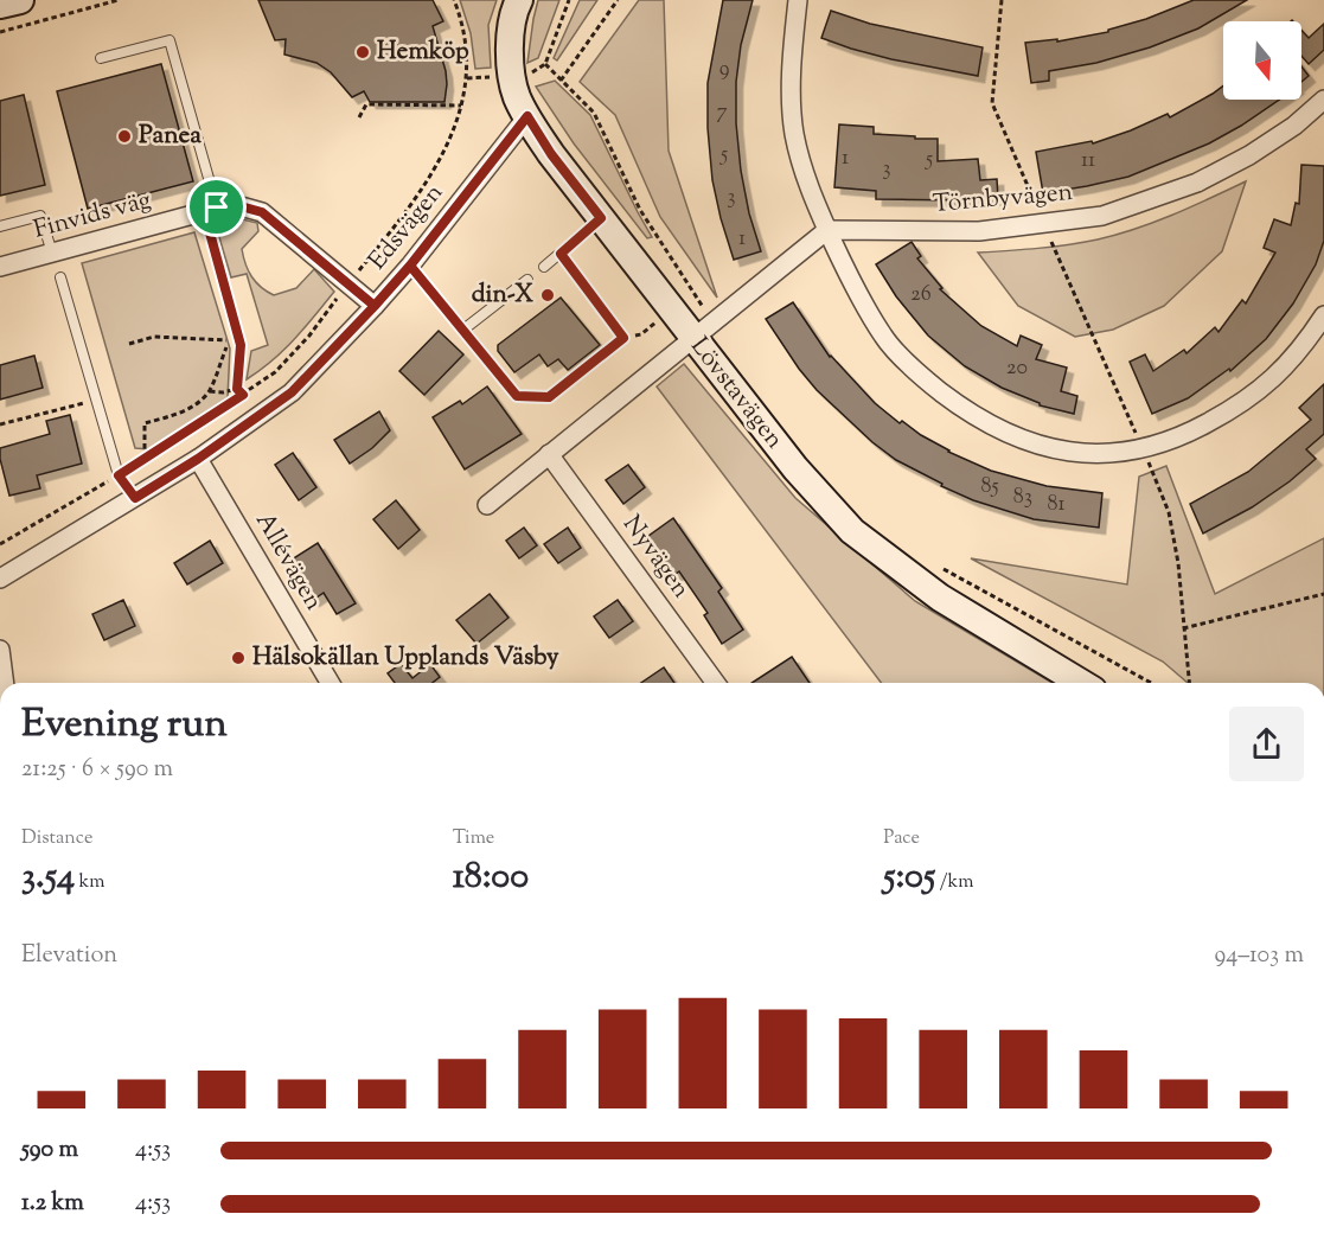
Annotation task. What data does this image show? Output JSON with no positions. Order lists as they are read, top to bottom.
{
  "streets": {
    "street": [
      "Törnbyvägen",
      "Finvids väg",
      "Edsvägen",
      "Lövstavägen",
      "Nyvägen",
      "Allévägen"
    ]
  },
  "crossings": [
    ["Finvids väg", "Edsvägen"],
    ["Edsvägen", "Lövstavägen"],
    ["Edsvägen", "Allévägen"]
  ],
  "places": [
    "Hemköp",
    "Panea",
    "din-X",
    "Hälsokällan Upplands Väsby"
  ],
  "house_numbers": [
    "9",
    "7",
    "5",
    "1",
    "5",
    "11",
    "3",
    "3",
    "1",
    "26",
    "20",
    "85",
    "83",
    "81"
  ],
  "north": "bottom",
  "page": {
    "heading": ["Evening run", "21:25 · 6 × 590 m"],
    "stats": [
      ["Distance", "3.54 km"],
      ["Time", "18:00"],
      ["Pace", "5:05 /km"]
    ],
    "chart": ["Elevation", "94–103 m"],
    "list": [
      {
        "name": "590 m",
        "note": "4:53"
      },
      {
        "name": "1.2 km",
        "note": "4:53"
      }
    ]
  }
}
